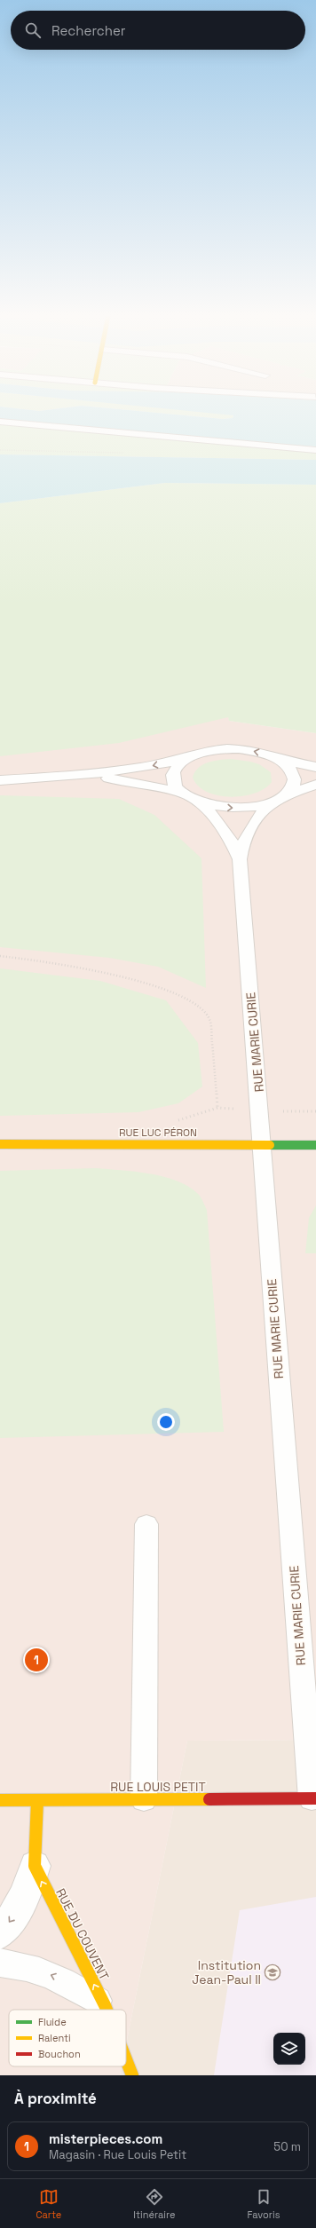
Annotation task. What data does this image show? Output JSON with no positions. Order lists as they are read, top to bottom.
{
  "streets": {
    "street": ["RUE LUC PÉRON", "RUE LOUIS PETIT", "RUE DU COUVENT"],
    "lane": ["RUE MARIE CURIE"]
  },
  "crossings": [
    ["RUE MARIE CURIE", "RUE LUC PÉRON"],
    ["RUE MARIE CURIE", "RUE LOUIS PETIT"],
    ["RUE LOUIS PETIT", "RUE DU COUVENT"]
  ],
  "one_way": ["RUE DU COUVENT"],
  "places": {
    "school or university": ["Institution Jean-Paul II"]
  },
  "legend": ["Fluide", "Ralenti", "Bouchon"],
  "page": {
    "search": "Rechercher",
    "pins": "1",
    "heading": "À proximité",
    "list": [
      {
        "mark": "1",
        "name": "misterpieces.com",
        "note": "Magasin · Rue Louis Petit",
        "value": "50 m"
      }
    ],
    "nav": ["Carte", "Itinéraire", "Favoris"]
  }
}
